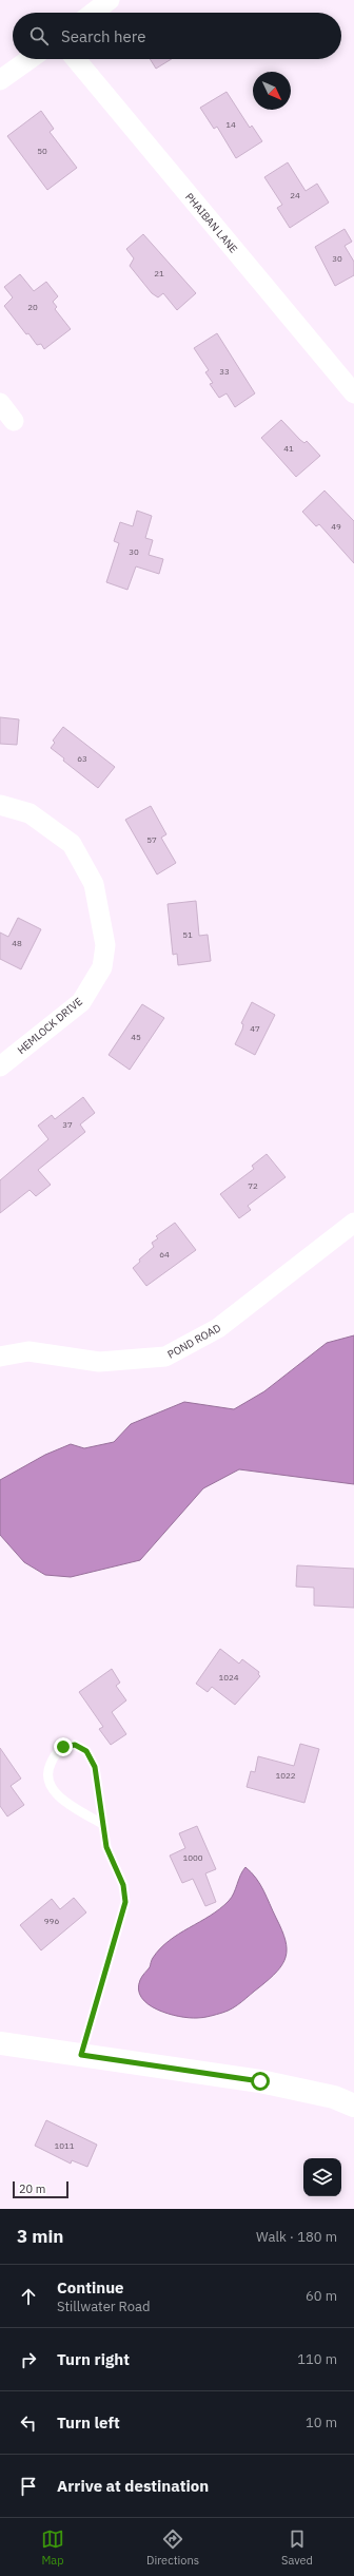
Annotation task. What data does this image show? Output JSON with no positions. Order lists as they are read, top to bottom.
{
  "streets": {
    "street": ["PHAIBAN LANE", "HEMLOCK DRIVE", "POND ROAD"]
  },
  "house_numbers": [
    "14",
    "50",
    "24",
    "30",
    "21",
    "20",
    "33",
    "41",
    "49",
    "30",
    "63",
    "57",
    "51",
    "48",
    "47",
    "45",
    "37",
    "72",
    "64",
    "1024",
    "1022",
    "1000",
    "996",
    "1011"
  ],
  "scale_bar": "20 m",
  "north": "bottom right",
  "page": {
    "search": "Search here",
    "scale": "20 m",
    "heading": ["3 min", "Walk · 180 m"],
    "list": [
      ["Continue", "Stillwater Road", "60 m"],
      ["Turn right", "110 m"],
      ["Turn left", "10 m"],
      "Arrive at destination"
    ],
    "nav": ["Map", "Directions", "Saved"]
  }
}
